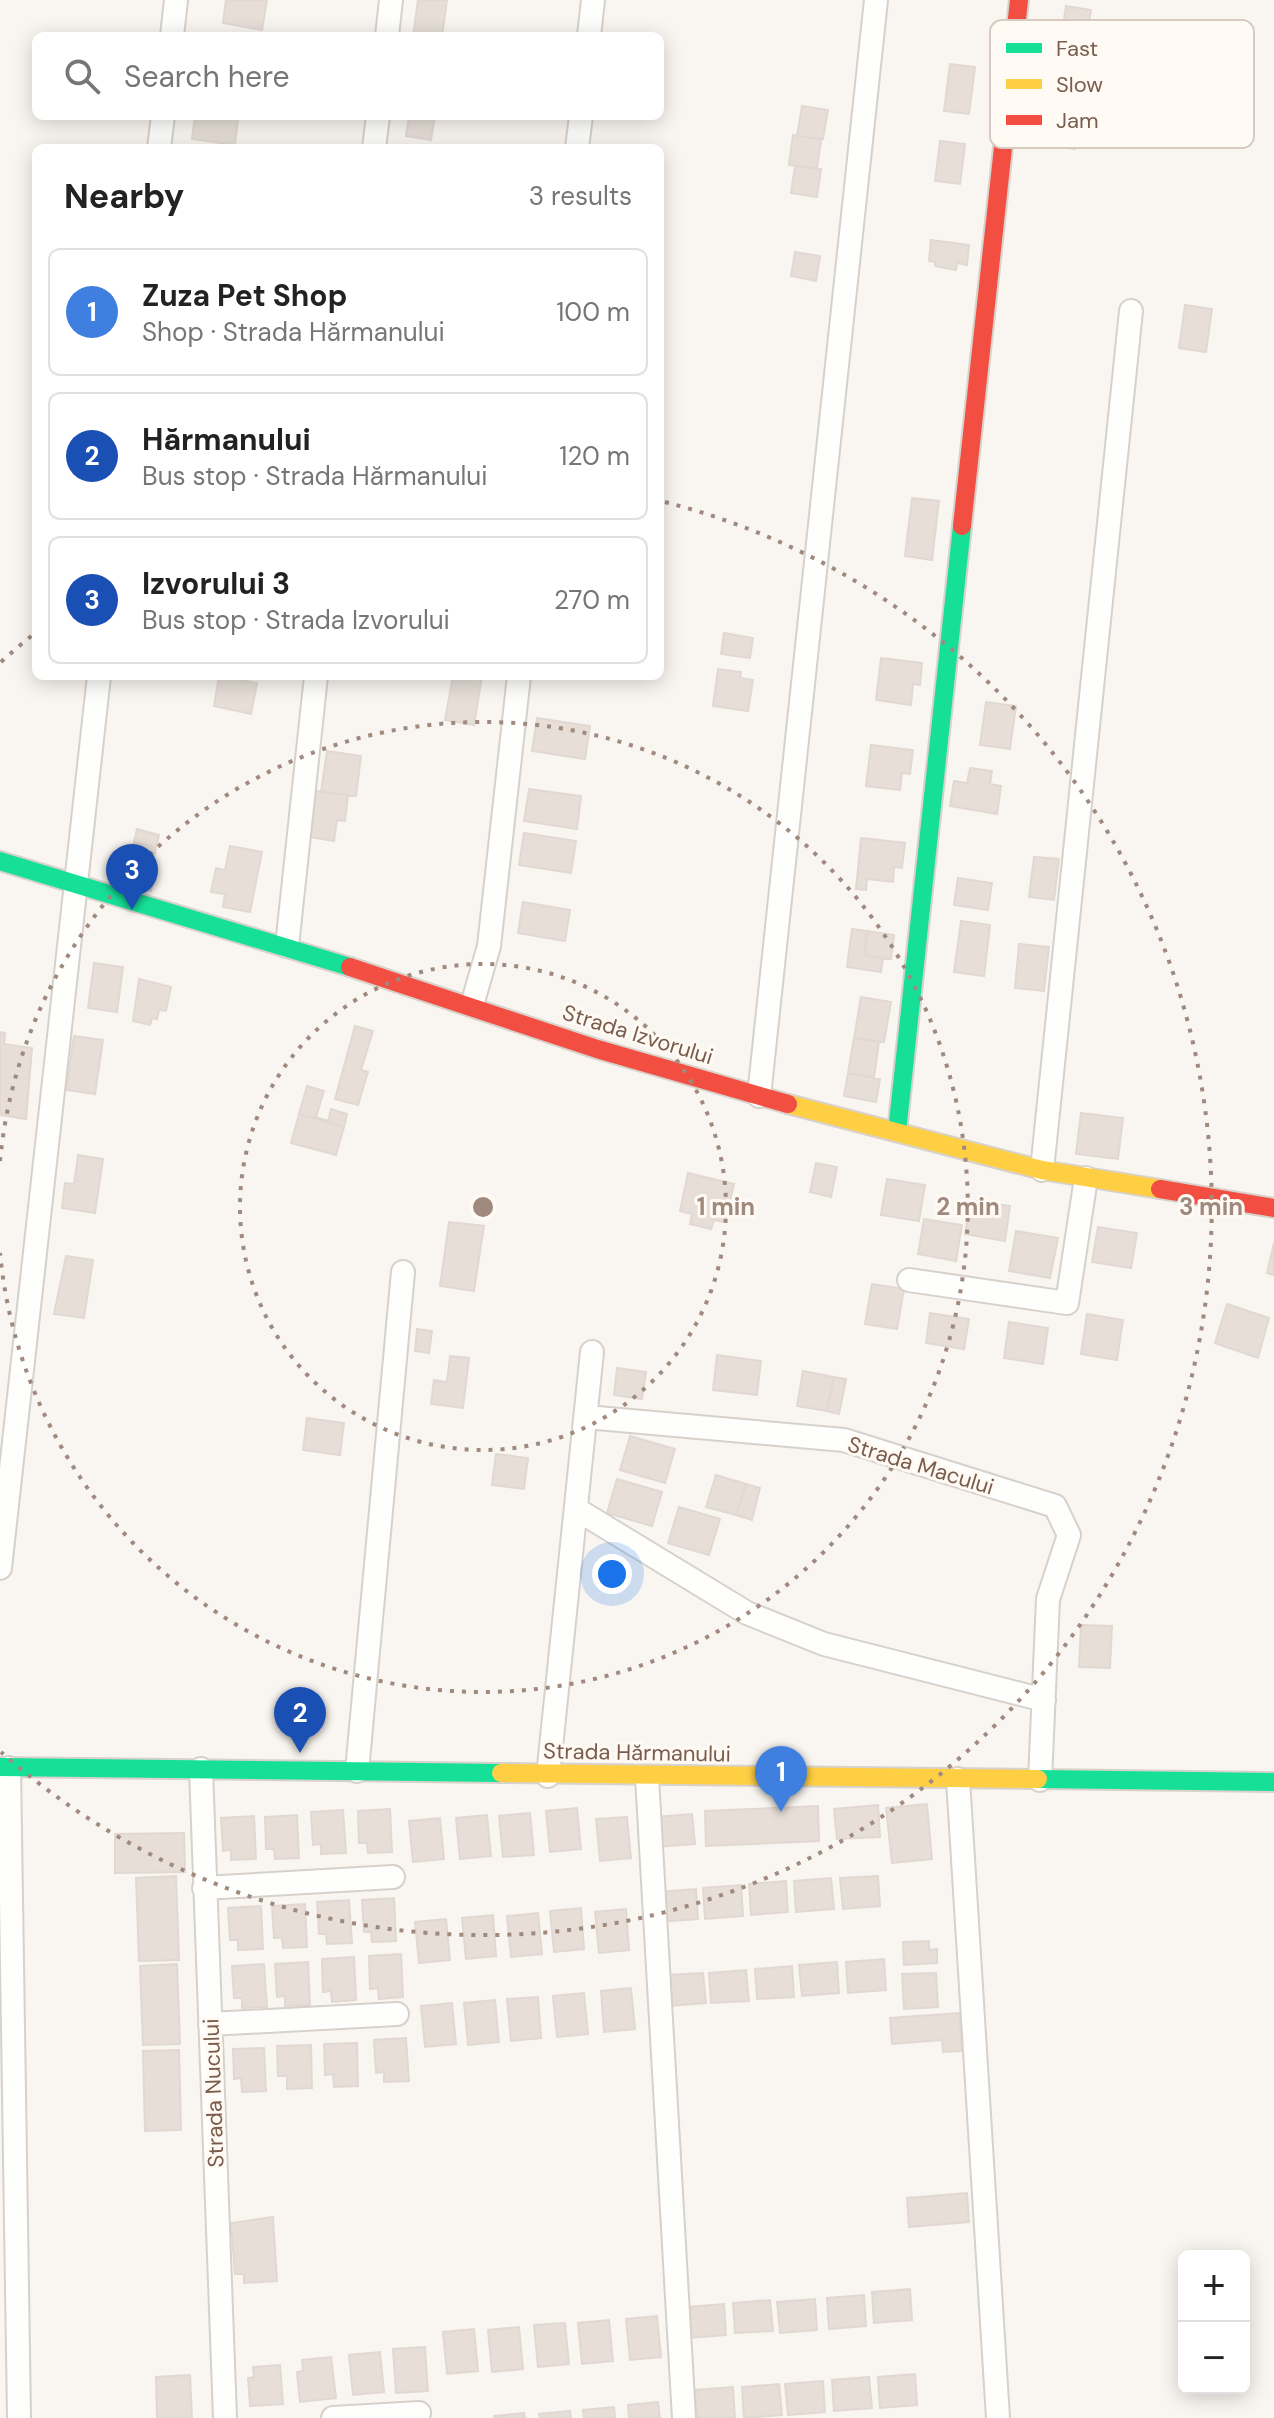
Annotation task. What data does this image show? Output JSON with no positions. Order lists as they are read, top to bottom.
{
  "streets": {
    "street": [
      "Strada Izvorului",
      "Strada Macului",
      "Strada Hărmanului",
      "Strada Nucului"
    ]
  },
  "crossings": [
    ["Strada Macului", "Strada Hărmanului"],
    ["Strada Hărmanului", "Strada Nucului"]
  ],
  "legend": ["Fast", "Slow", "Jam"],
  "page": {
    "search": "Search here",
    "heading": ["Nearby", "3 results"],
    "list": [
      {
        "mark": "1",
        "name": "Zuza Pet Shop",
        "note": "Shop · Strada Hărmanului",
        "value": "100 m"
      },
      {
        "mark": "2",
        "name": "Hărmanului",
        "note": "Bus stop · Strada Hărmanului",
        "value": "120 m"
      },
      {
        "mark": "3",
        "name": "Izvorului 3",
        "note": "Bus stop · Strada Izvorului",
        "value": "270 m"
      }
    ],
    "pins": ["3", "2", "1"],
    "map_buttons": ["+", "−"]
  },
  "rings": ["1 min", "2 min", "3 min"]
}
